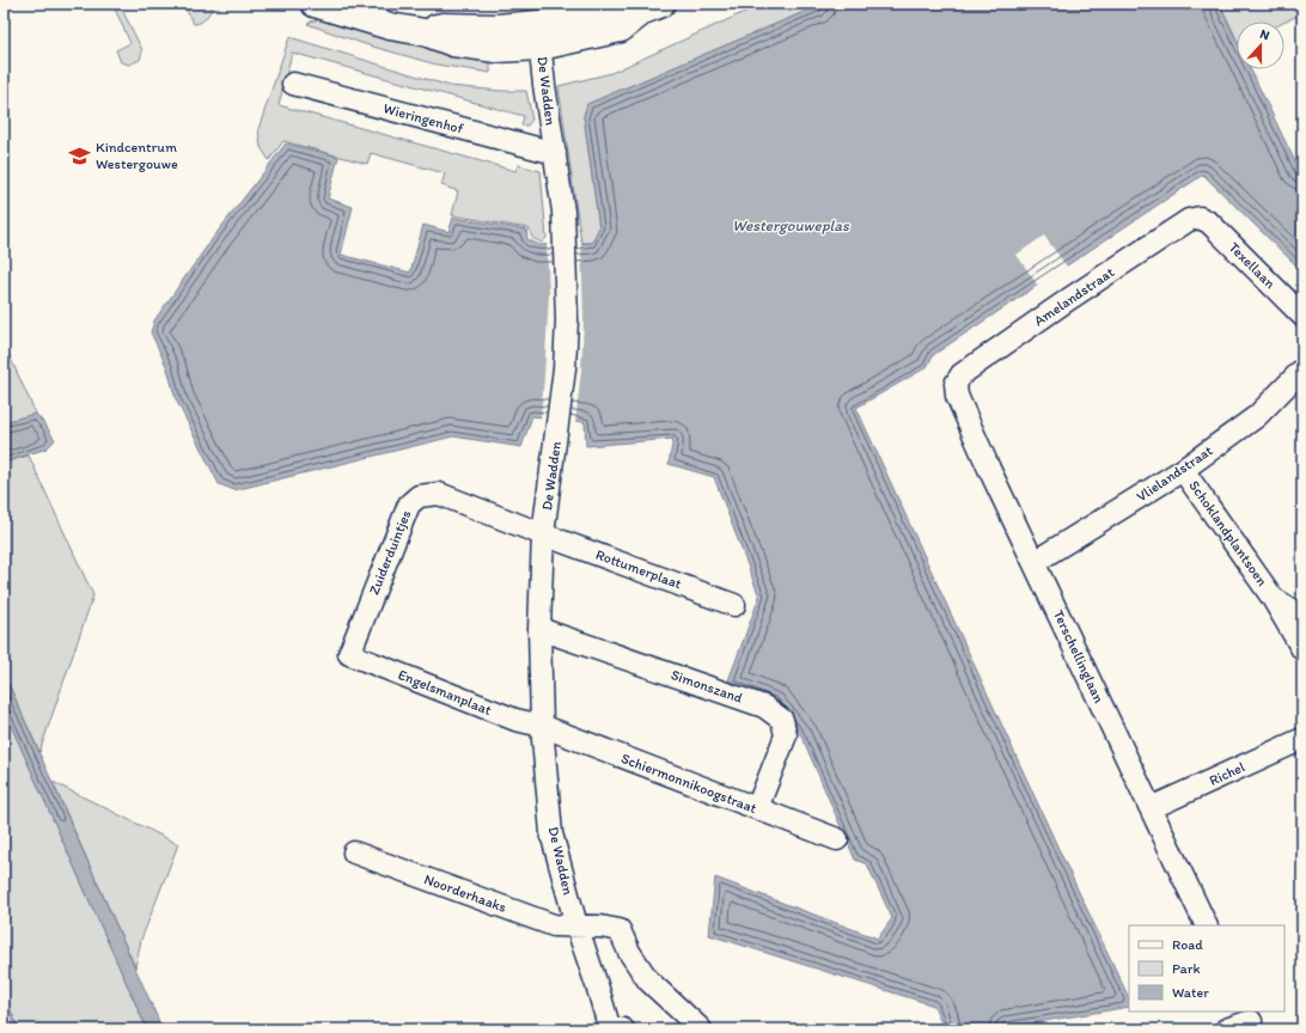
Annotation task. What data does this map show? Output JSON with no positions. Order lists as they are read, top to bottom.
{
  "streets": {
    "street": [
      "De Wadden",
      "Wieringenhof",
      "Texellaan",
      "Amelandstraat",
      "Vlielandstraat",
      "Schoklandplantsoen",
      "Zuiderduintjes",
      "Rottumerplaat",
      "Terschellinglaan",
      "Simonszand",
      "Engelsmanplaat",
      "Richel",
      "Schiermonnikoogstraat",
      "Noorderhaaks"
    ]
  },
  "crossings": [
    ["De Wadden", "Wieringenhof"],
    ["De Wadden", "Zuiderduintjes"],
    ["De Wadden", "Rottumerplaat"],
    ["De Wadden", "Simonszand"],
    ["De Wadden", "Engelsmanplaat"],
    ["De Wadden", "Schiermonnikoogstraat"],
    ["De Wadden", "Noorderhaaks"],
    ["Texellaan", "Amelandstraat"],
    ["Amelandstraat", "Terschellinglaan"],
    ["Vlielandstraat", "Schoklandplantsoen"],
    ["Vlielandstraat", "Terschellinglaan"],
    ["Zuiderduintjes", "Rottumerplaat"],
    ["Zuiderduintjes", "Engelsmanplaat"],
    ["Terschellinglaan", "Richel"],
    ["Simonszand", "Schiermonnikoogstraat"],
    ["Engelsmanplaat", "Schiermonnikoogstraat"]
  ],
  "water": ["Westergouweplas"],
  "places": {
    "school or university": ["Kindcentrum Westergouwe"]
  },
  "legend": ["Road", "Park", "Water"],
  "north": "top"
}
